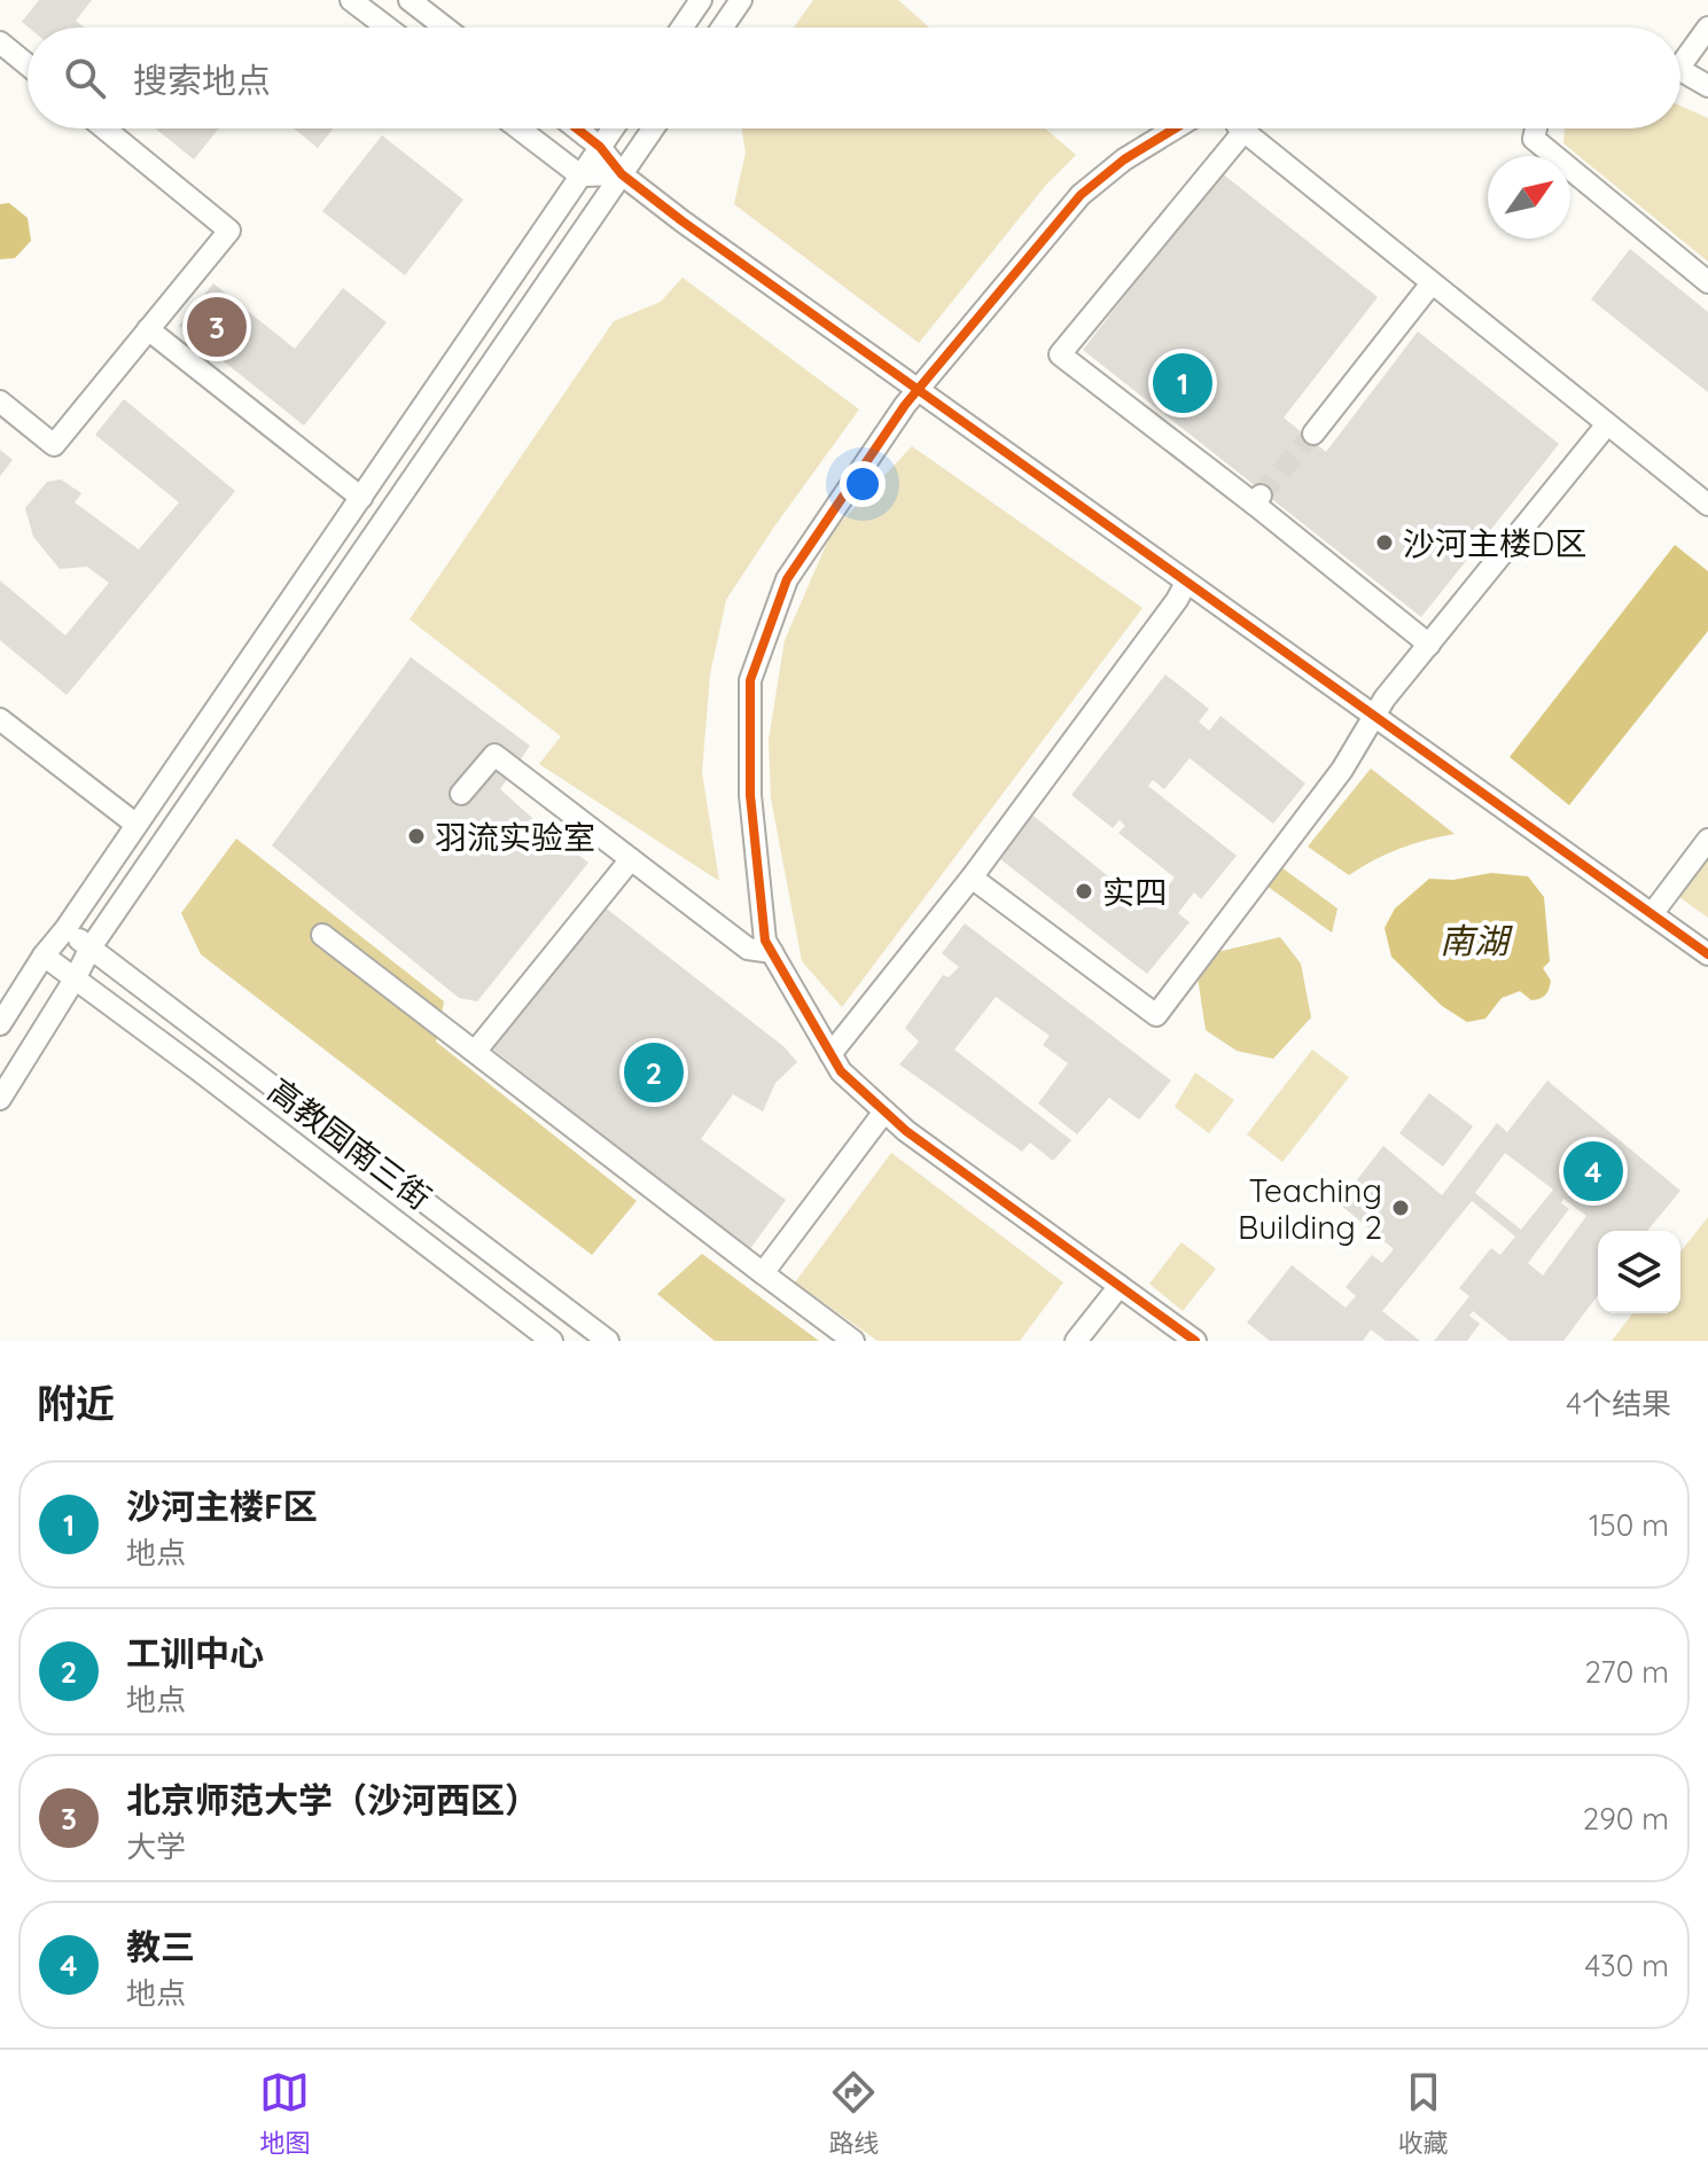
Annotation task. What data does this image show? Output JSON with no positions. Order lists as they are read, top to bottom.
{
  "streets": {
    "street": ["高教园南三街"]
  },
  "water": ["南湖"],
  "places": [
    "沙河主楼D区",
    "羽流实验室",
    "实四",
    "Teaching Building 2"
  ],
  "north": "top right",
  "page": {
    "search": "搜索地点",
    "pins": [
      "3",
      "1",
      "2",
      "4"
    ],
    "heading": ["附近", "4个结果"],
    "list": [
      {
        "mark": "1",
        "name": "沙河主楼F区",
        "note": "地点",
        "value": "150 m"
      },
      {
        "mark": "2",
        "name": "工训中心",
        "note": "地点",
        "value": "270 m"
      },
      {
        "mark": "3",
        "name": "北京师范大学（沙河西区）",
        "note": "大学",
        "value": "290 m"
      },
      {
        "mark": "4",
        "name": "教三",
        "note": "地点",
        "value": "430 m"
      }
    ],
    "nav": ["地图", "路线", "收藏"]
  }
}
